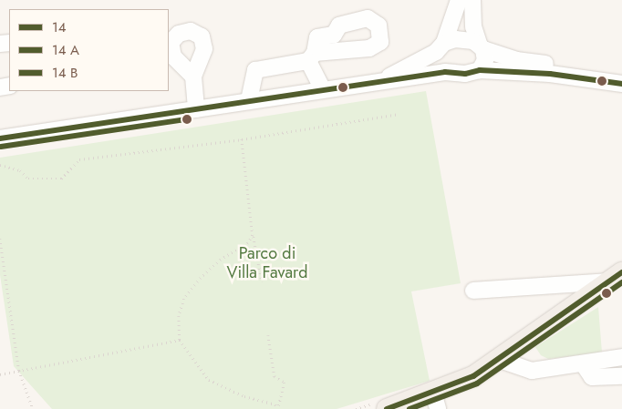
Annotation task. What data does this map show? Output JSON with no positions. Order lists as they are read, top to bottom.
{
  "parks": ["Parco di Villa Favard"],
  "lines": ["transit line 14"],
  "legend": ["14", "14 A", "14 B"]
}
